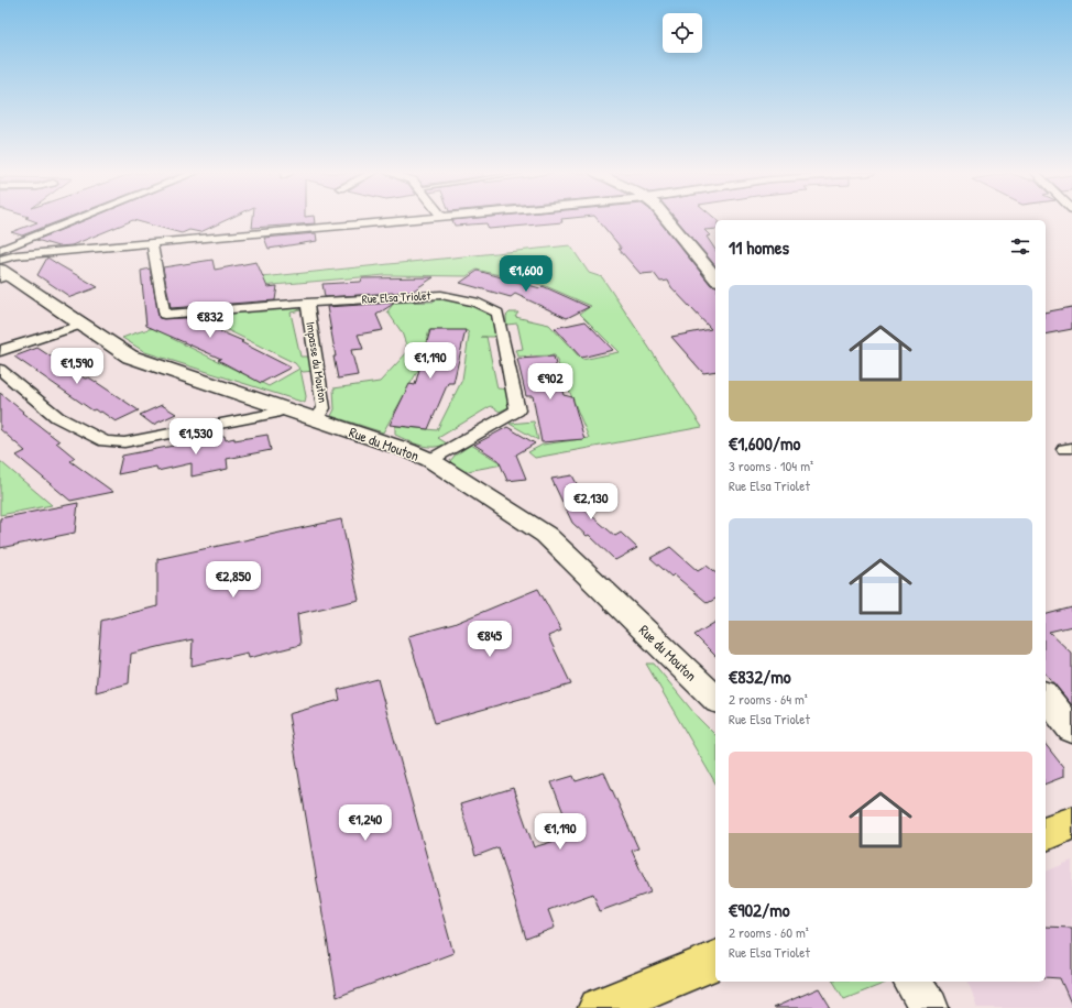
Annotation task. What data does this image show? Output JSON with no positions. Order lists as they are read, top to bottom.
{
  "streets": {
    "street": ["Rue Elsa Triolet", "Impasse du Mouton", "Rue du Mouton"]
  },
  "crossings": [
    ["Rue Elsa Triolet", "Impasse du Mouton"],
    ["Rue Elsa Triolet", "Rue du Mouton"],
    ["Impasse du Mouton", "Rue du Mouton"]
  ],
  "page": {
    "heading": "11 homes",
    "price": [
      "€1,600",
      "€832",
      "€1,190",
      "€1,590",
      "€902",
      "€1,530",
      "€2,130",
      "€2,850",
      "€845",
      "€1,240",
      "€1,190"
    ],
    "list": [
      {
        "name": "€1,600/mo",
        "note": "3 rooms · 104 m² · Rue Elsa Triolet"
      },
      {
        "name": "€832/mo",
        "note": "2 rooms · 64 m² · Rue Elsa Triolet"
      },
      {
        "name": "€902/mo",
        "note": "2 rooms · 60 m² · Rue Elsa Triolet"
      }
    ]
  }
}
